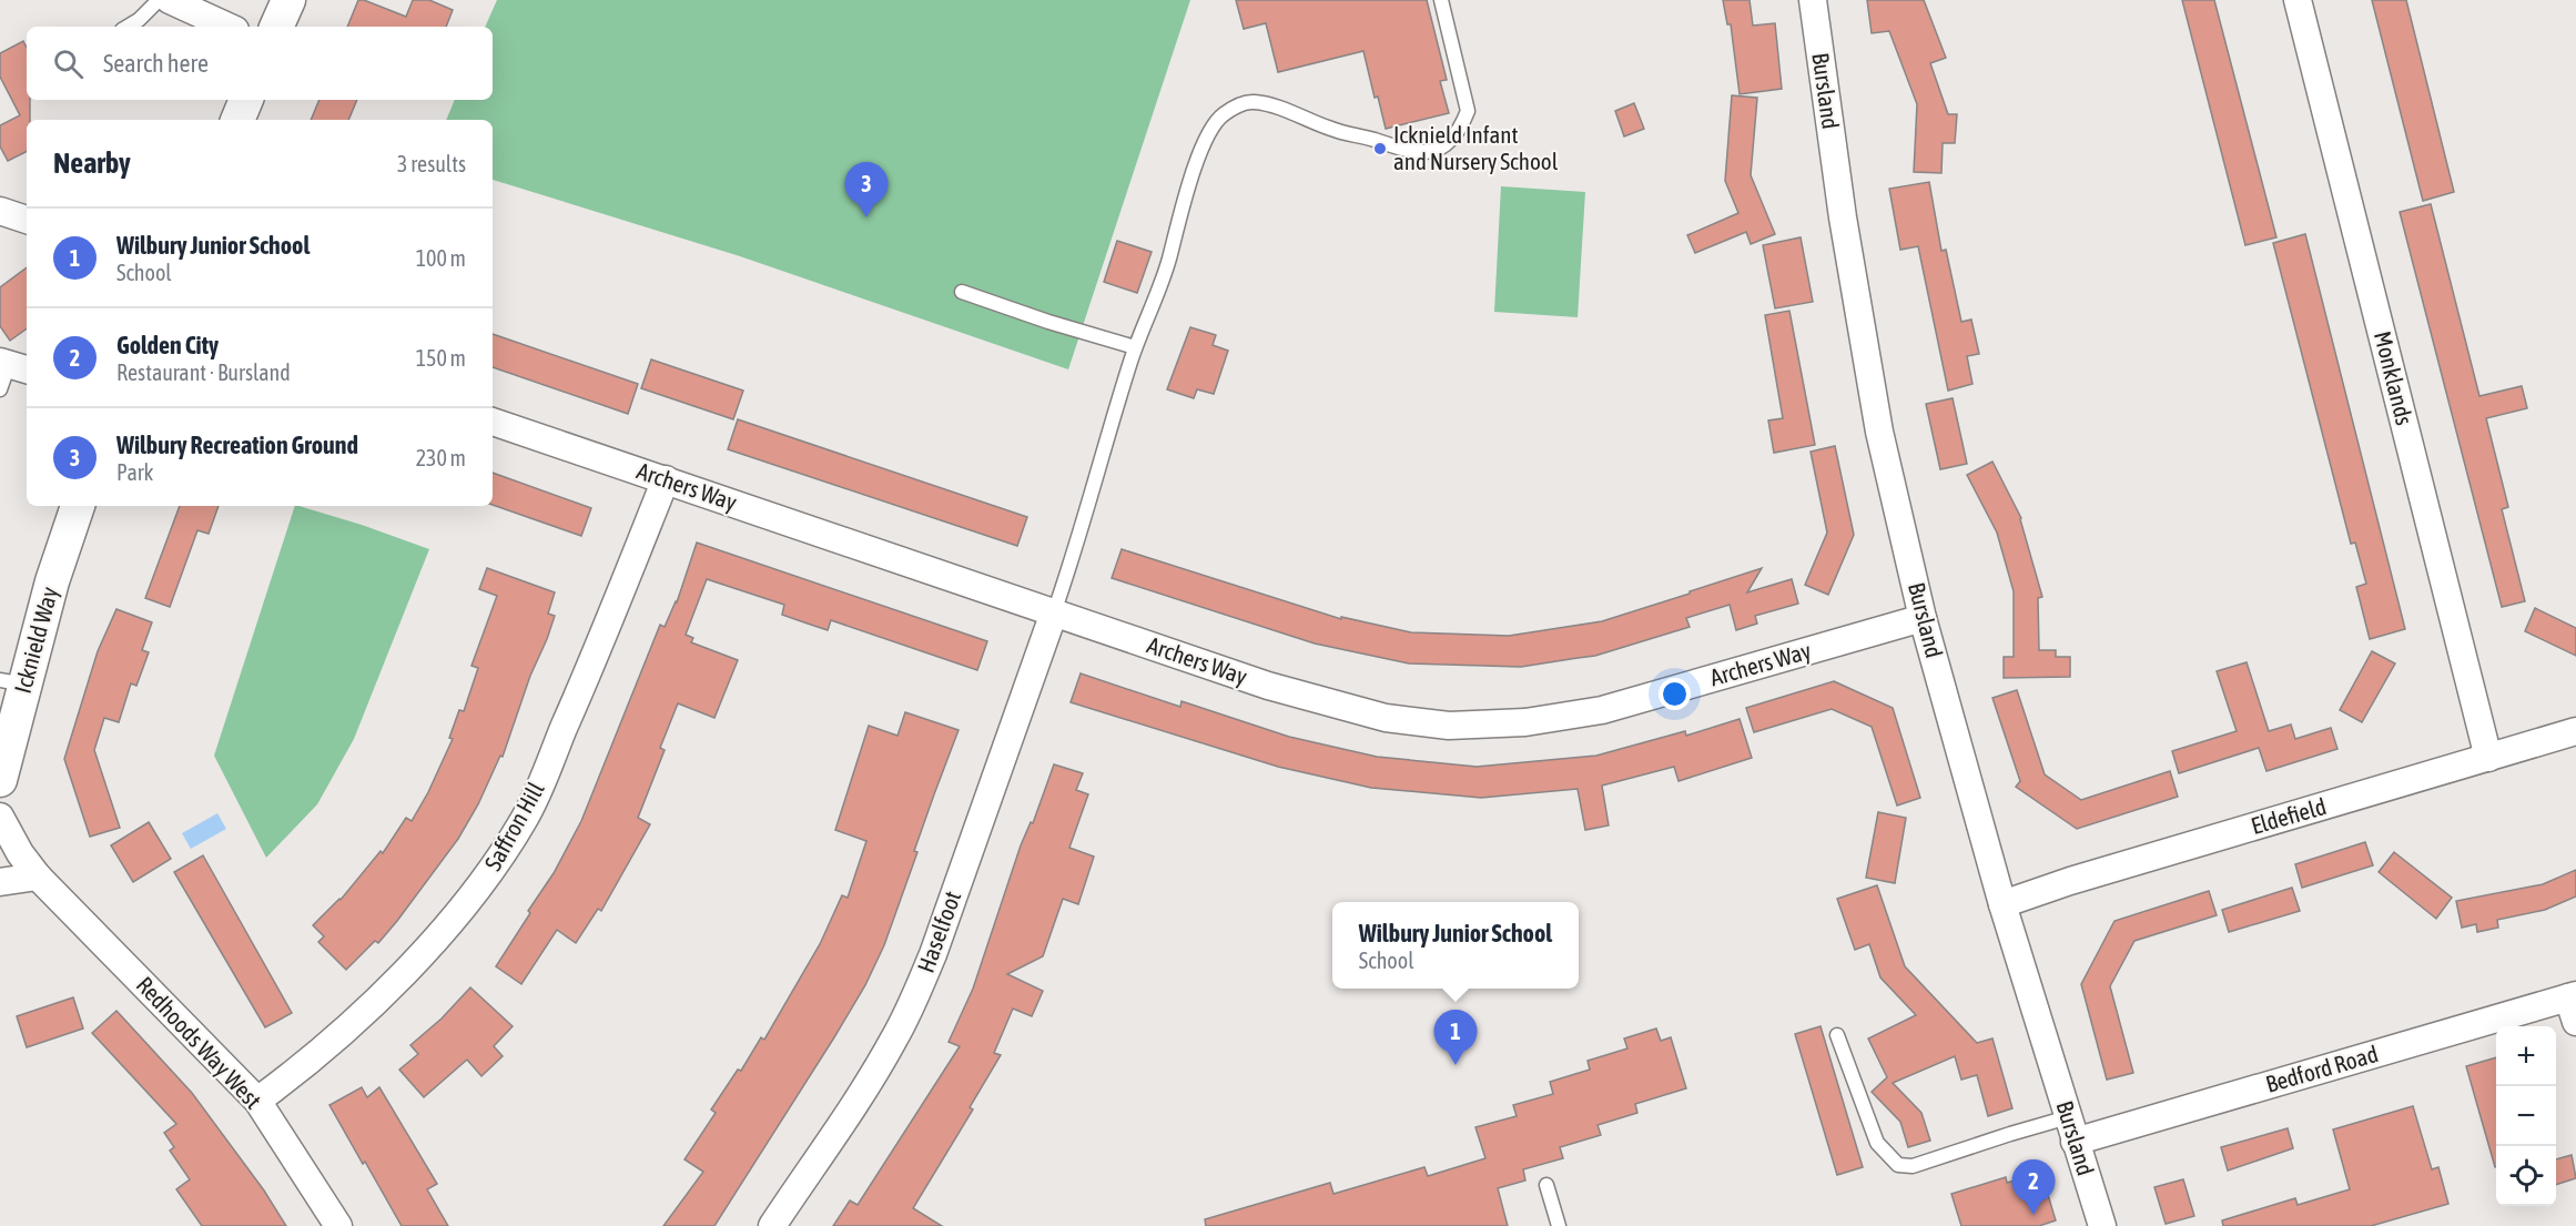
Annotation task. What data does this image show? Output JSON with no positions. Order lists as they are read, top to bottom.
{
  "streets": {
    "street": [
      "Bursland",
      "Monklands",
      "Archers Way",
      "Icknield Way",
      "Eldefield",
      "Saffron Hill",
      "Haselfoot",
      "Redhoods Way West",
      "Bedford Road"
    ]
  },
  "crossings": [
    ["Bursland", "Archers Way"],
    ["Bursland", "Eldefield"],
    ["Bursland", "Bedford Road"],
    ["Monklands", "Eldefield"],
    ["Archers Way", "Saffron Hill"],
    ["Archers Way", "Haselfoot"],
    ["Saffron Hill", "Redhoods Way West"]
  ],
  "places": ["Icknield Infant and Nursery School"],
  "page": {
    "search": "Search here",
    "heading": ["Nearby", "3 results"],
    "pins": ["3", "1", "2"],
    "list": [
      {
        "mark": "1",
        "name": "Wilbury Junior School",
        "note": "School",
        "value": "100 m"
      },
      {
        "mark": "2",
        "name": "Golden City",
        "note": "Restaurant · Bursland",
        "value": "150 m"
      },
      {
        "mark": "3",
        "name": "Wilbury Recreation Ground",
        "note": "Park",
        "value": "230 m"
      }
    ],
    "popup": ["Wilbury Junior School", "School"],
    "map_buttons": ["+", "−"]
  }
}
